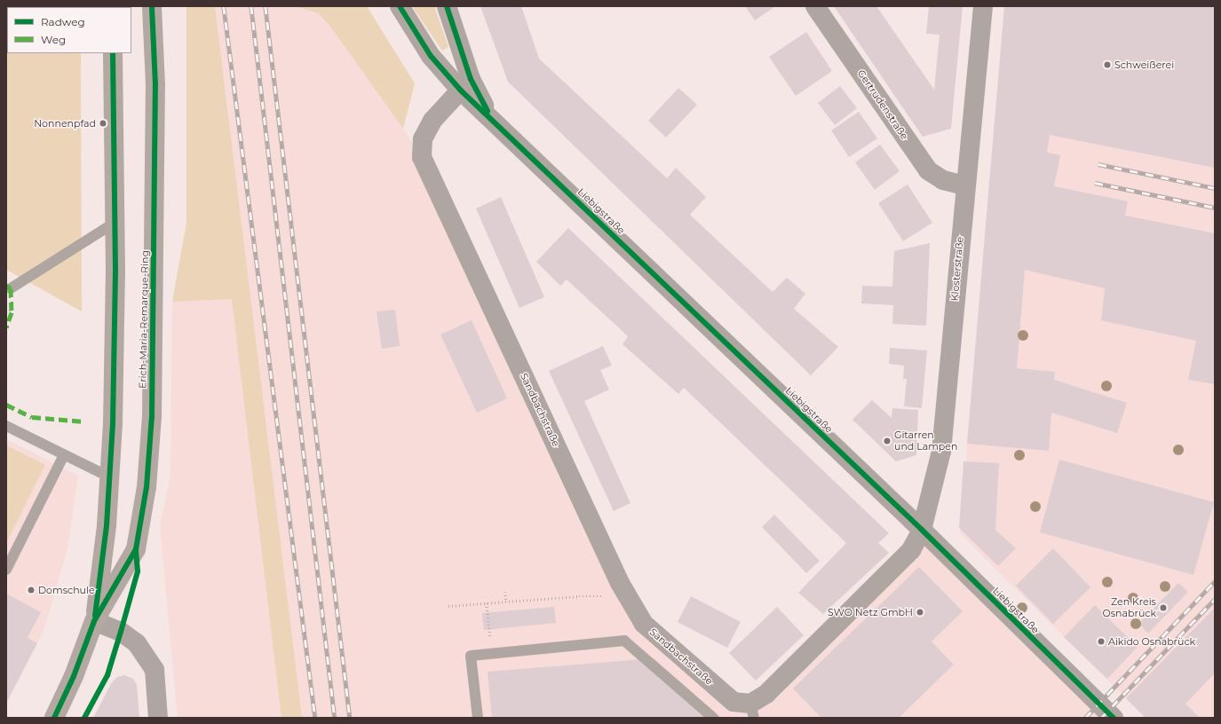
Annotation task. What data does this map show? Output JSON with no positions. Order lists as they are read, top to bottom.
{
  "streets": {
    "main road": ["Erich-Maria-Remarque-Ring"],
    "street": [
      "Gertrudenstraße",
      "Liebigstraße",
      "Klosterstraße",
      "Sandbachstraße"
    ]
  },
  "crossings": [
    ["Gertrudenstraße", "Klosterstraße"],
    ["Liebigstraße", "Klosterstraße"],
    ["Liebigstraße", "Sandbachstraße"],
    ["Klosterstraße", "Sandbachstraße"]
  ],
  "places": [
    "Schweißerei",
    "Nonnenpfad",
    "Gitarren und Lampen",
    "Domschule",
    "Zen Kreis Osnabrück",
    "SWO Netz GmbH",
    "Aikido Osnabrück"
  ],
  "legend": ["Radweg", "Weg"]
}
